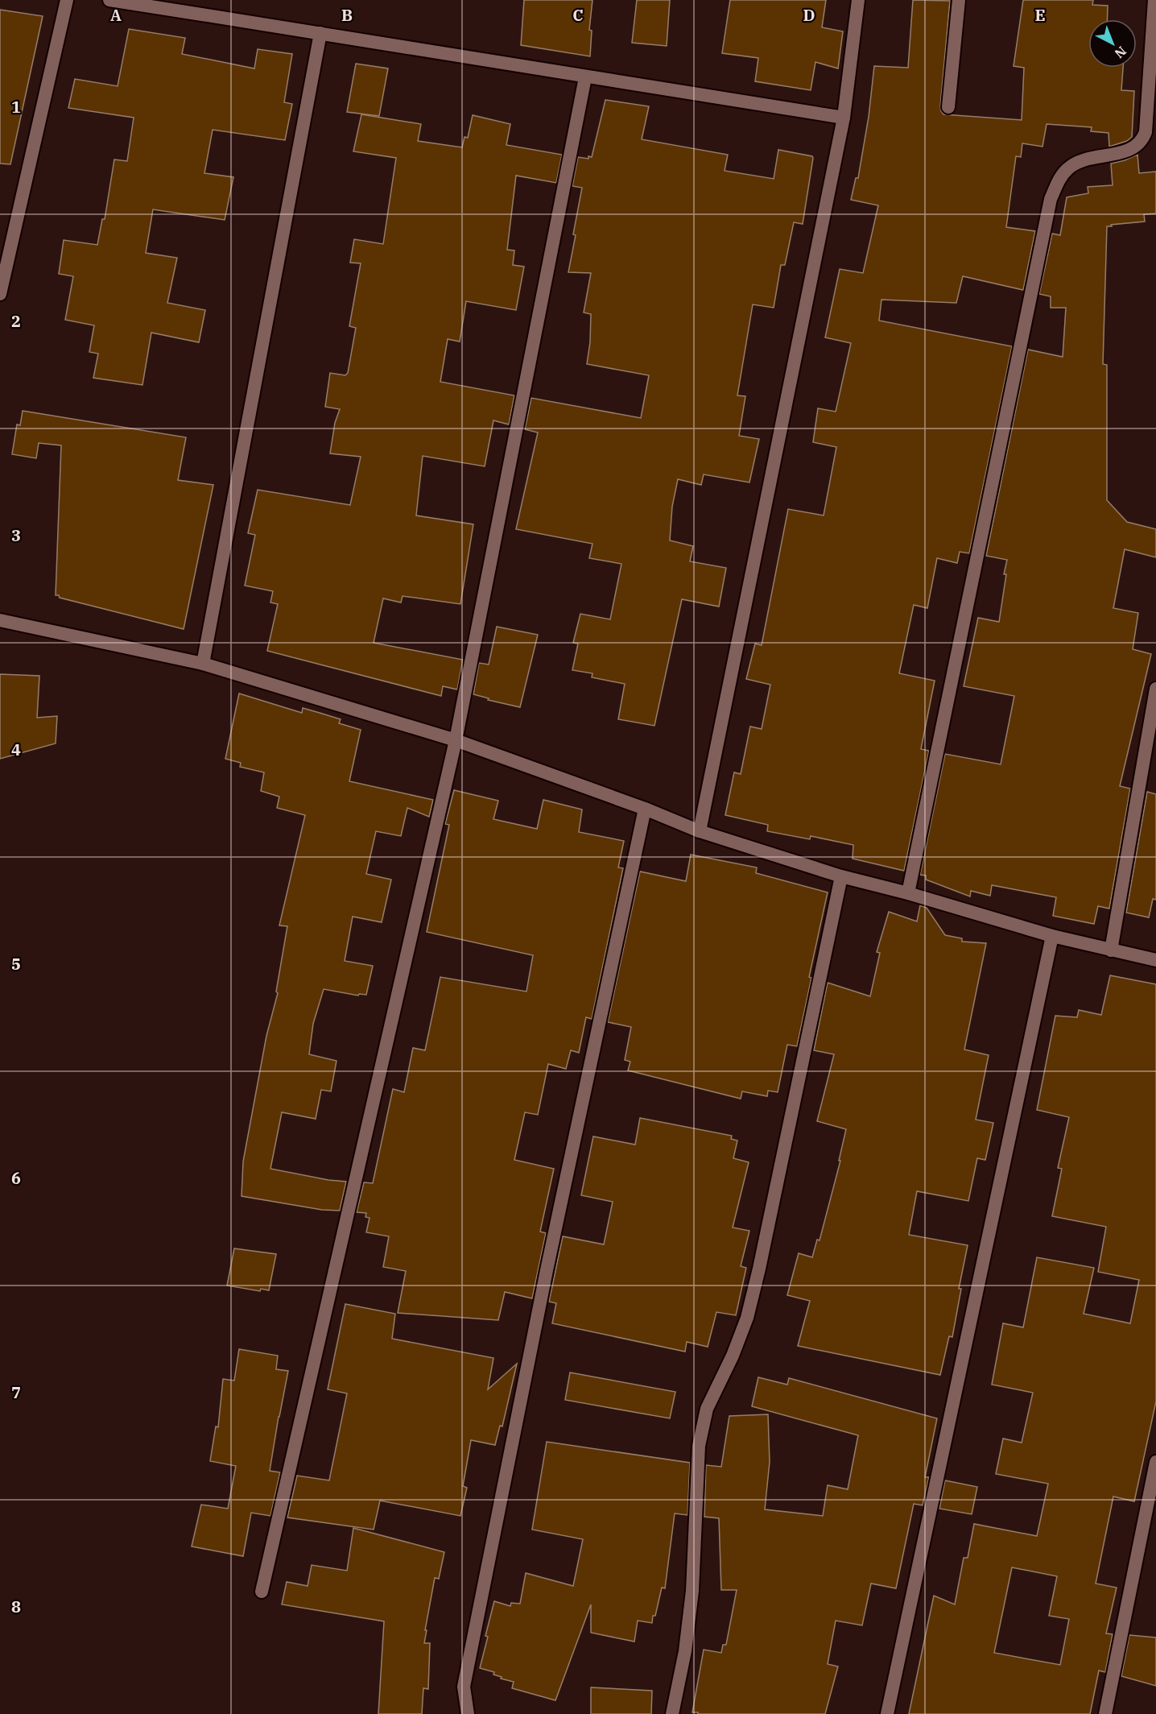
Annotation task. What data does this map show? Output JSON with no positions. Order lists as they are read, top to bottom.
{
  "north": "bottom right",
  "grid": {
    "columns": [
      "A",
      "B",
      "C",
      "D",
      "E"
    ],
    "rows": [
      "1",
      "2",
      "3",
      "4",
      "5",
      "6",
      "7",
      "8"
    ]
  }
}
